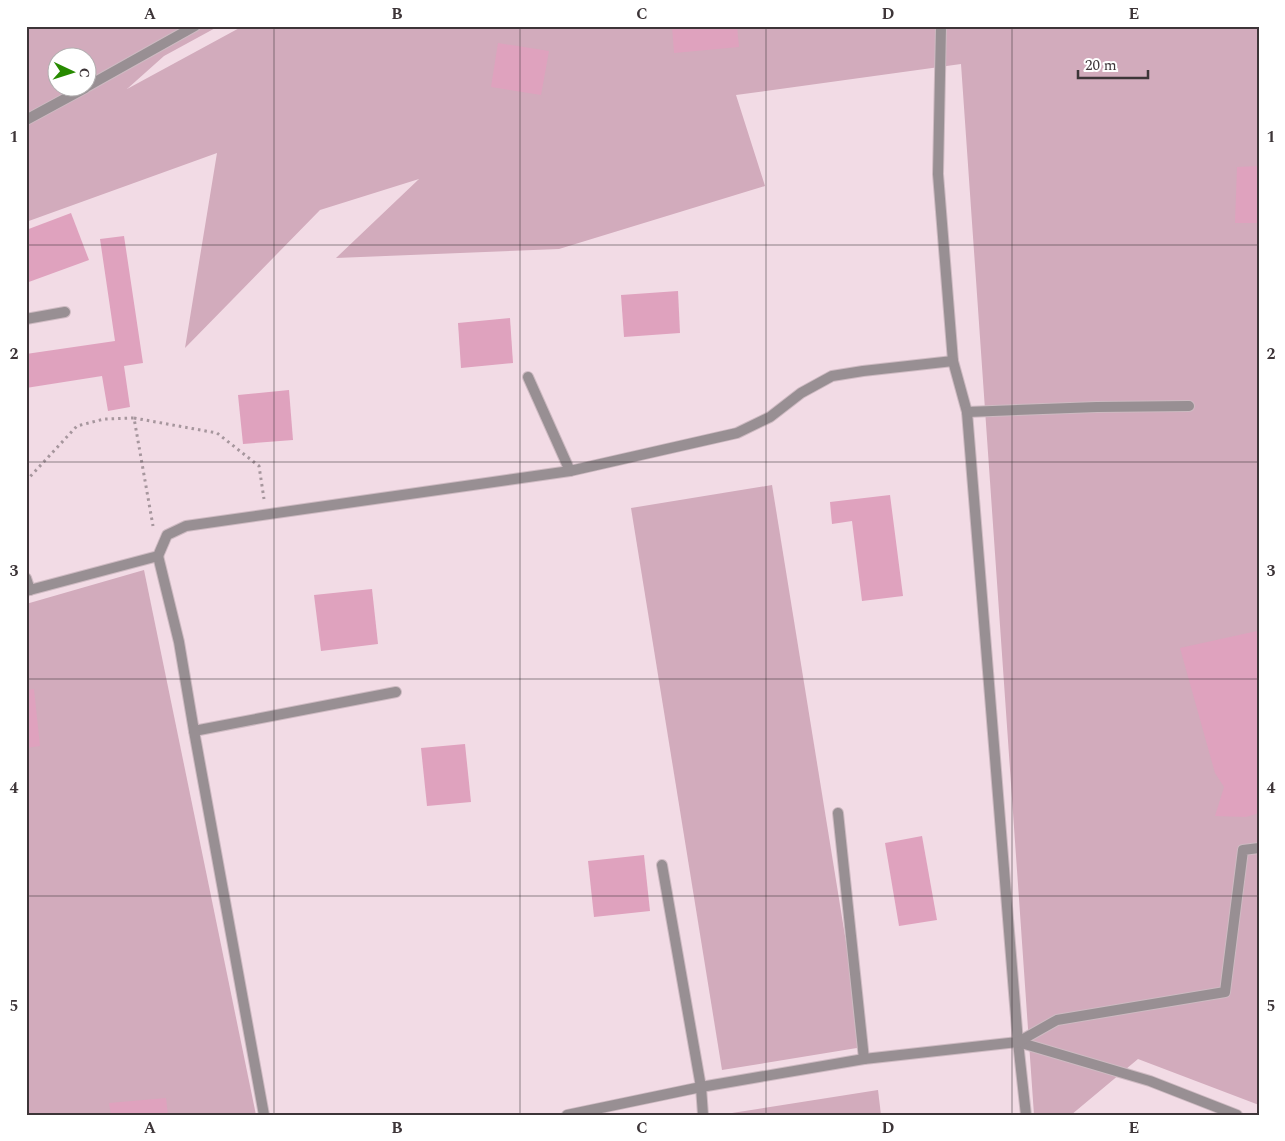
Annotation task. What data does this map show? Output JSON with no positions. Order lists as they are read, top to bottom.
{
  "scale_bar": "20 m",
  "north": "right",
  "grid": {
    "columns": [
      "A",
      "B",
      "C",
      "D",
      "E"
    ],
    "rows": [
      "1",
      "2",
      "3",
      "4",
      "5"
    ]
  }
}
